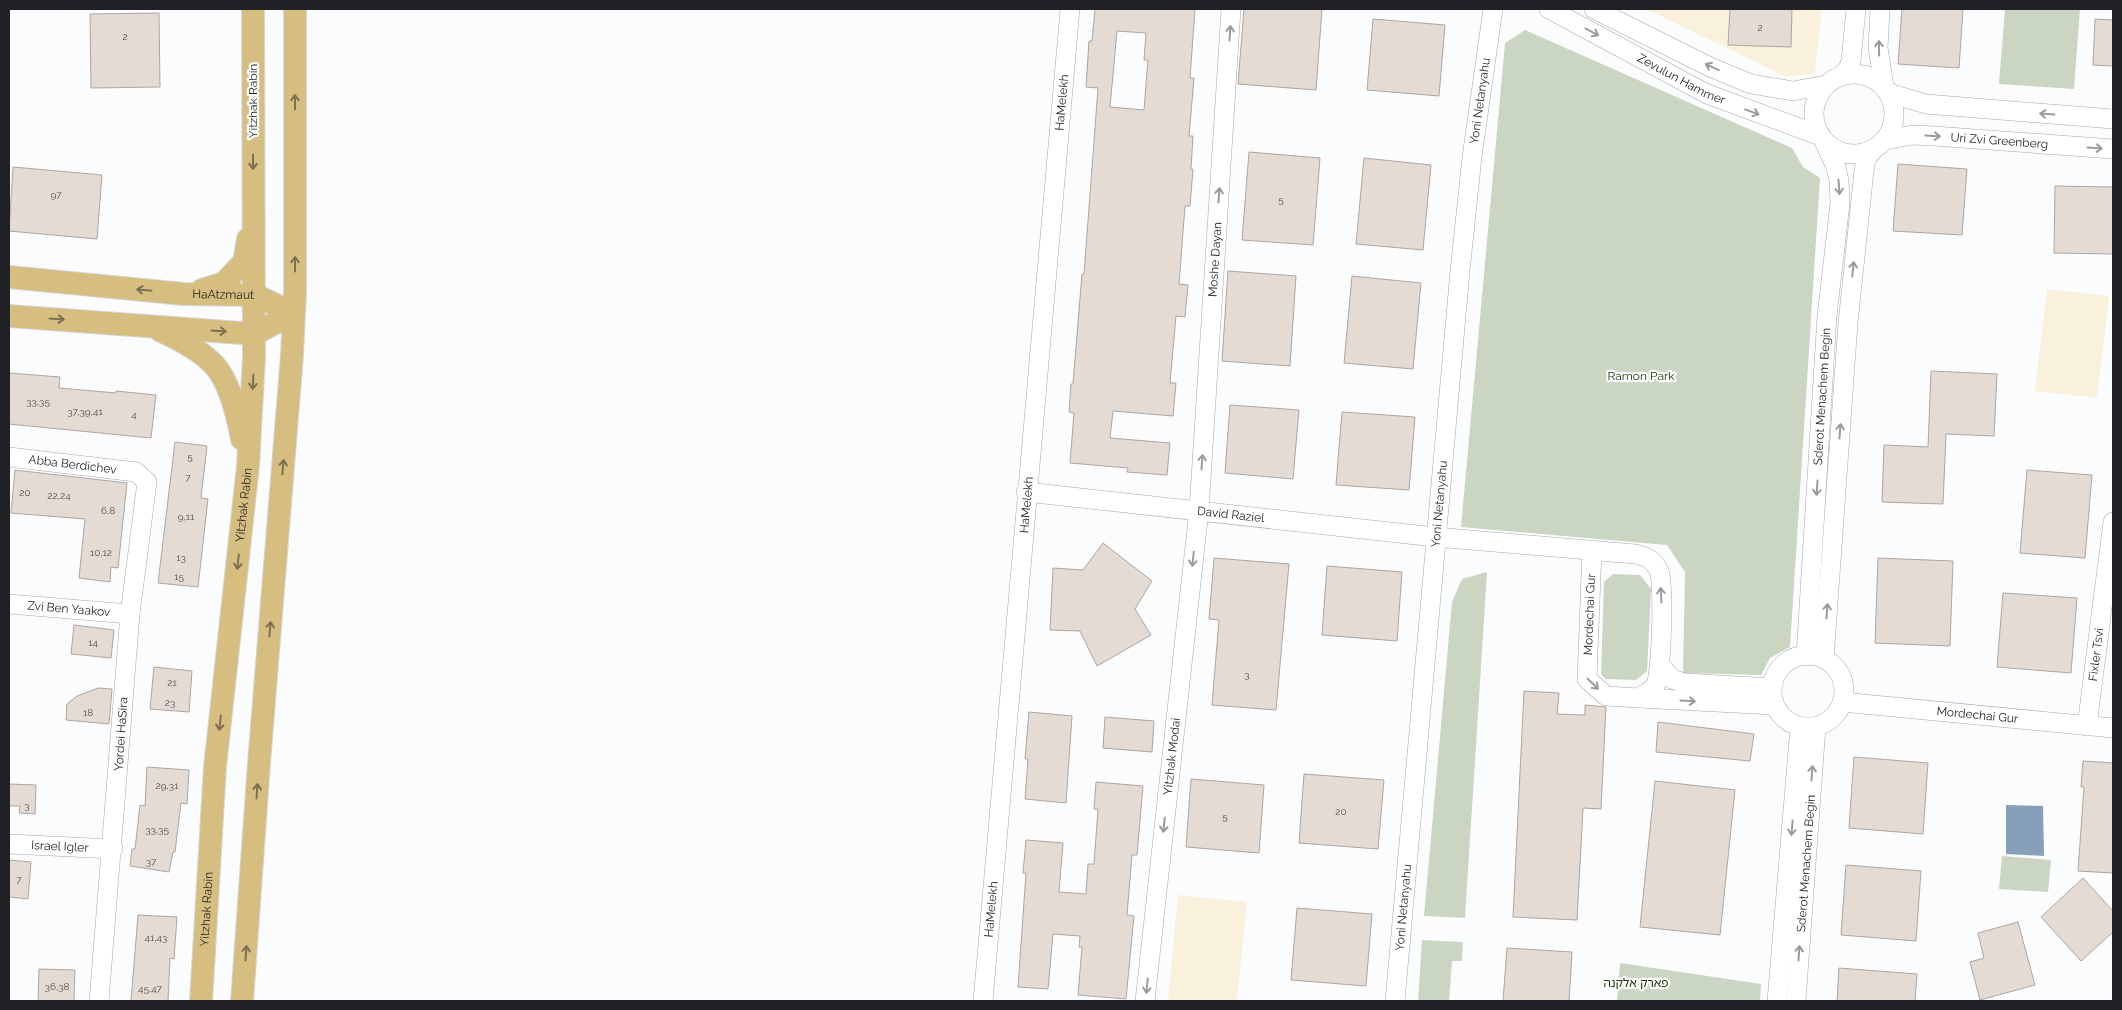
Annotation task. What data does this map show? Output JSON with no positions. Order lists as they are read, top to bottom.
{
  "streets": {
    "main road": ["Yitzhak Rabin", "HaAtzmaut"],
    "street": [
      "Zevulun Hammer",
      "HaMelekh",
      "Yoni Netanyahu",
      "Uri Zvi Greenberg",
      "Moshe Dayan",
      "Sderot Menachem Begin",
      "Abba Berdichev",
      "David Raziel",
      "Zvi Ben Yaakov",
      "Mordechai Gur",
      "Fixler Tsvi",
      "Yordei HaSira",
      "Yitzhak Modai",
      "Israel Igler"
    ]
  },
  "crossings": [
    ["Zevulun Hammer", "Uri Zvi Greenberg"],
    ["Zevulun Hammer", "Sderot Menachem Begin"],
    ["Yitzhak Rabin", "HaAtzmaut"],
    ["HaMelekh", "David Raziel"],
    ["Yoni Netanyahu", "David Raziel"],
    ["Uri Zvi Greenberg", "Sderot Menachem Begin"],
    ["Moshe Dayan", "David Raziel"],
    ["Moshe Dayan", "Yitzhak Modai"],
    ["Sderot Menachem Begin", "Mordechai Gur"],
    ["Abba Berdichev", "Yordei HaSira"],
    ["David Raziel", "Yitzhak Modai"],
    ["Zvi Ben Yaakov", "Yordei HaSira"],
    ["Mordechai Gur", "Fixler Tsvi"],
    ["Yordei HaSira", "Israel Igler"]
  ],
  "one_way": ["Moshe Dayan", "Yitzhak Modai"],
  "parks": ["Ramon Park", "פארק אלקנה"],
  "house_numbers": [
    "2",
    "2",
    "97",
    "5",
    "33,35",
    "37,39,41",
    "4",
    "5",
    "7",
    "20",
    "22,24",
    "6,8",
    "9,11",
    "10,12",
    "13",
    "15",
    "14",
    "3",
    "21",
    "23",
    "18",
    "29,31",
    "3",
    "20",
    "5",
    "33,35",
    "37",
    "7",
    "41,43",
    "36,38",
    "45,47"
  ]
}
